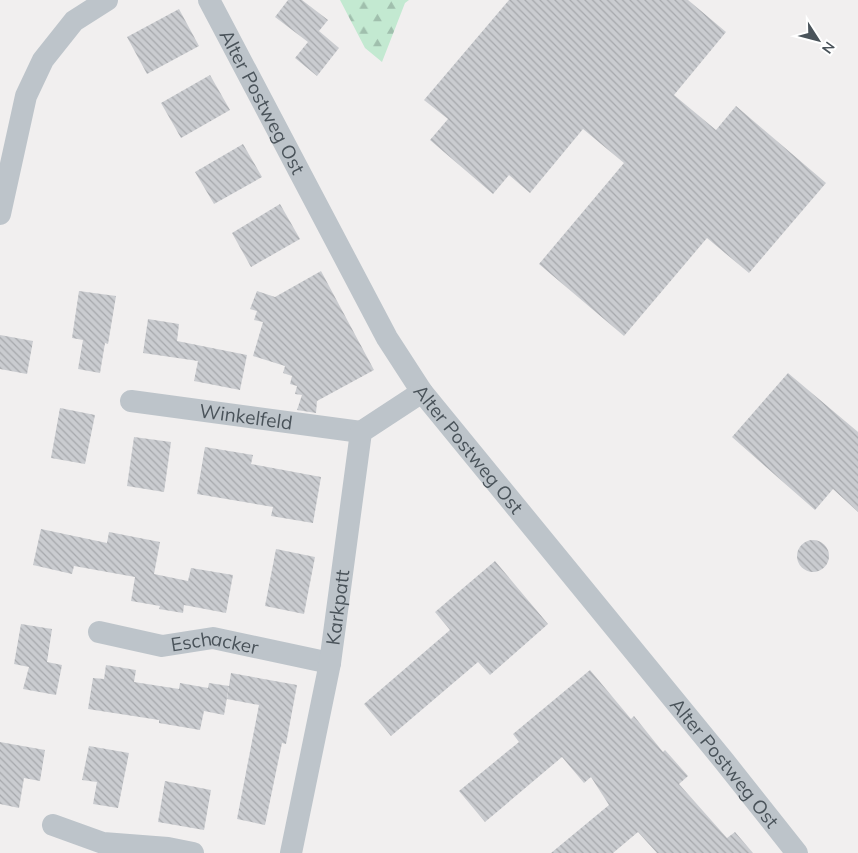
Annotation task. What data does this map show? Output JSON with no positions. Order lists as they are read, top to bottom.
{
  "streets": {
    "street": [
      "Alter Postweg Ost",
      "Winkelfeld",
      "Karkpatt",
      "Eschacker"
    ]
  },
  "crossings": [
    ["Winkelfeld", "Karkpatt"],
    ["Karkpatt", "Eschacker"]
  ],
  "north": "bottom right"
}
